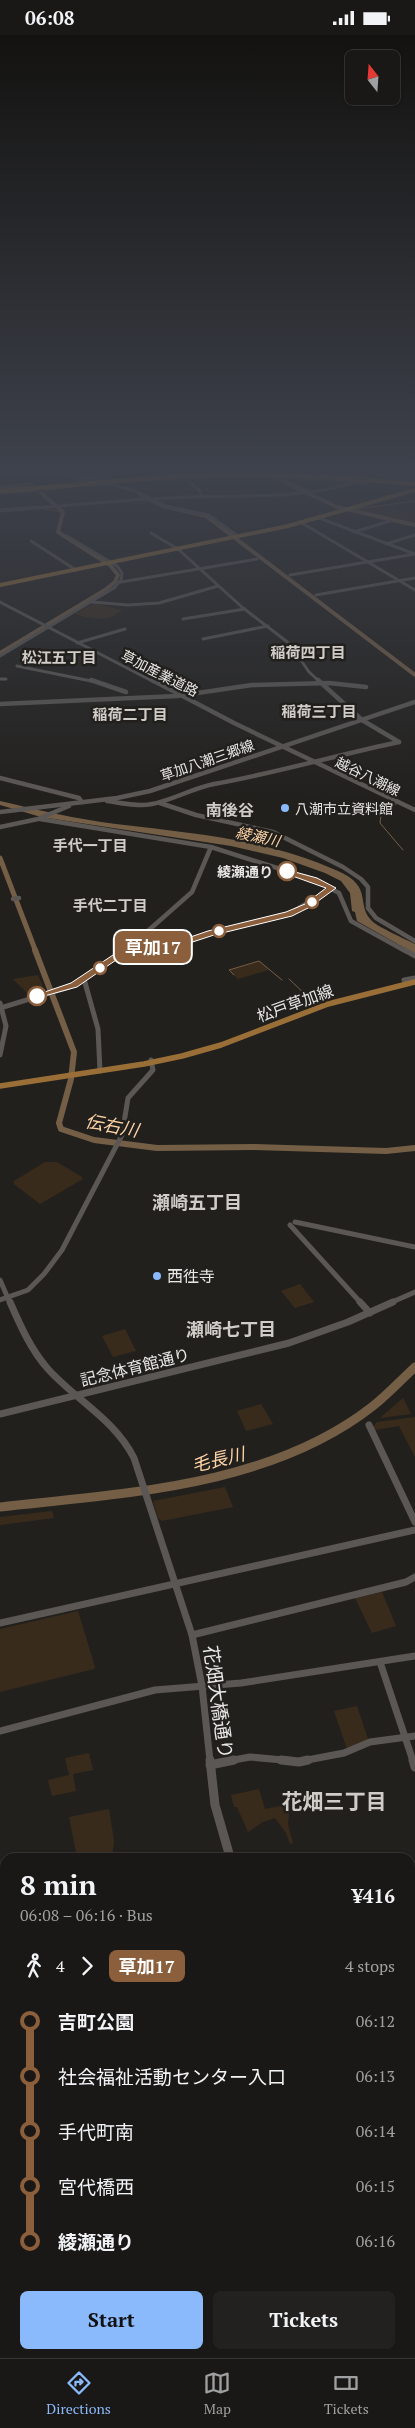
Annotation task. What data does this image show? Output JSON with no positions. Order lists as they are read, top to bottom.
{
  "streets": {
    "main road": ["松戸草加線"],
    "street": [
      "草加産業道路",
      "草加八潮三郷線",
      "越谷八潮線",
      "記念体育館通り",
      "花畑大橋通り"
    ]
  },
  "crossings": [
    ["草加産業道路", "草加八潮三郷線"],
    ["草加産業道路", "越谷八潮線"],
    ["記念体育館通り", "花畑大橋通り"]
  ],
  "districts": [
    "稲荷四丁目",
    "松江五丁目",
    "稲荷三丁目",
    "稲荷二丁目",
    "南後谷",
    "手代一丁目",
    "手代二丁目",
    "瀬崎五丁目",
    "瀬崎七丁目",
    "花畑三丁目"
  ],
  "water": ["綾瀬川", "伝右川", "毛長川"],
  "places": ["八潮市立資料館", "綾瀬通り", "西徃寺"],
  "lines": ["bus line 草加17"],
  "north": "top",
  "page": {
    "status": "06:08",
    "on_map": "草加17",
    "heading": ["8 min", "06:08 – 06:16 · Bus", "¥416"],
    "legs": ["4", "草加17", "4 stops"],
    "list": [
      {
        "name": "吉町公園",
        "value": "06:12"
      },
      {
        "name": "社会福祉活動センター入口",
        "value": "06:13"
      },
      {
        "name": "手代町南",
        "value": "06:14"
      },
      {
        "name": "宮代橋西",
        "value": "06:15"
      },
      {
        "name": "綾瀬通り",
        "value": "06:16"
      }
    ],
    "buttons": ["Start", "Tickets"],
    "tabs": ["Directions", "Map", "Tickets"]
  }
}
